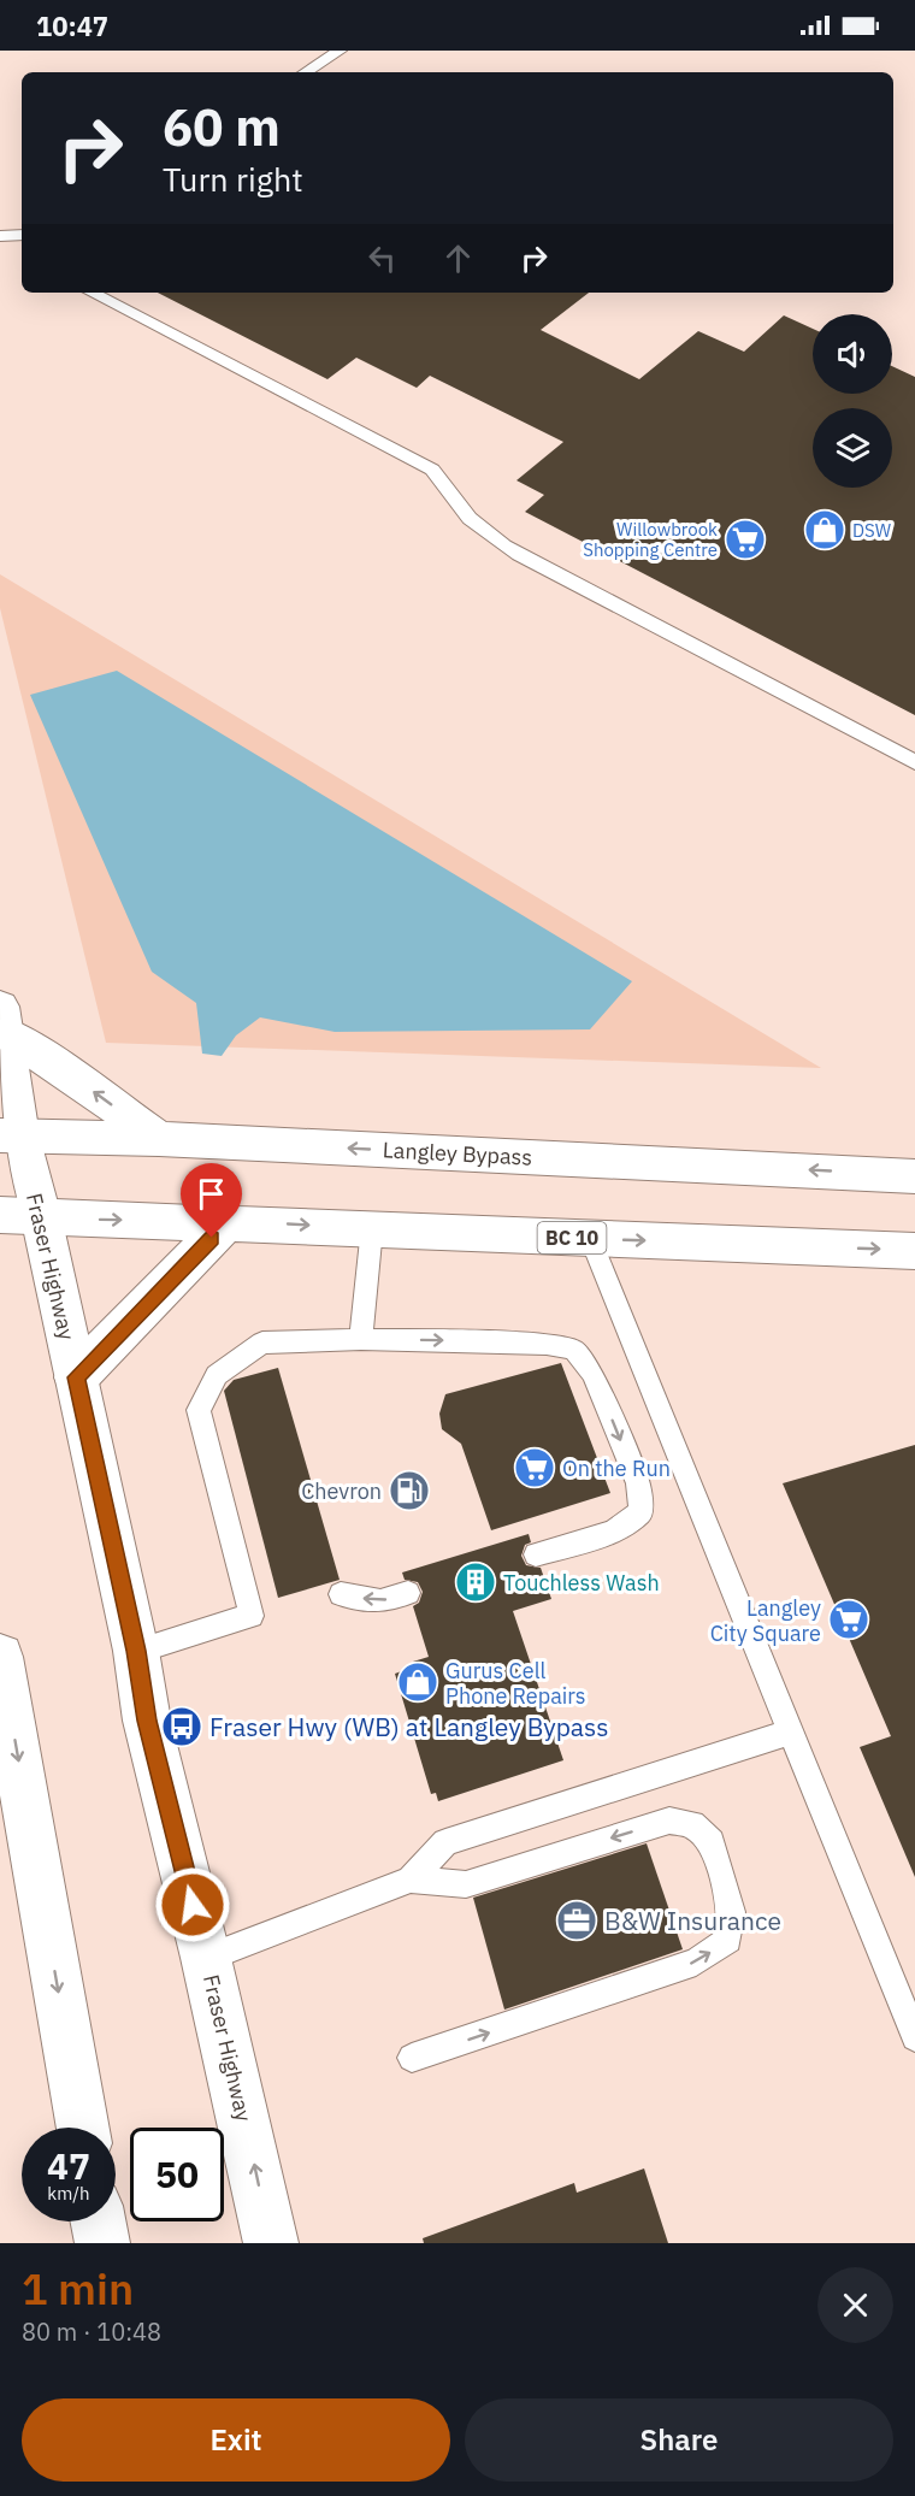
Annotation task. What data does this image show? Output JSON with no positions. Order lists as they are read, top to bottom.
{
  "streets": {
    "main road": ["Langley Bypass", "BC 10", "Fraser Highway"]
  },
  "crossings": [
    ["Langley Bypass", "Fraser Highway"],
    ["BC 10", "Fraser Highway"]
  ],
  "places": {
    "shop": ["DSW", "Gurus Cell Phone Repairs"],
    "supermarket": ["Willowbrook Shopping Centre", "On the Run", "Langley City Square"],
    "fuel station": ["Chevron"],
    "building": ["Touchless Wash"],
    "bus stop": ["Fraser Hwy (WB) at Langley Bypass"],
    "office": ["B&W Insurance"]
  },
  "page": {
    "status": "10:47",
    "turn": ["60 m", "Turn right"],
    "speed": "47 km/h",
    "limit": "50",
    "heading": ["1 min", "80 m · 10:48"],
    "buttons": ["Exit", "Share"]
  }
}
